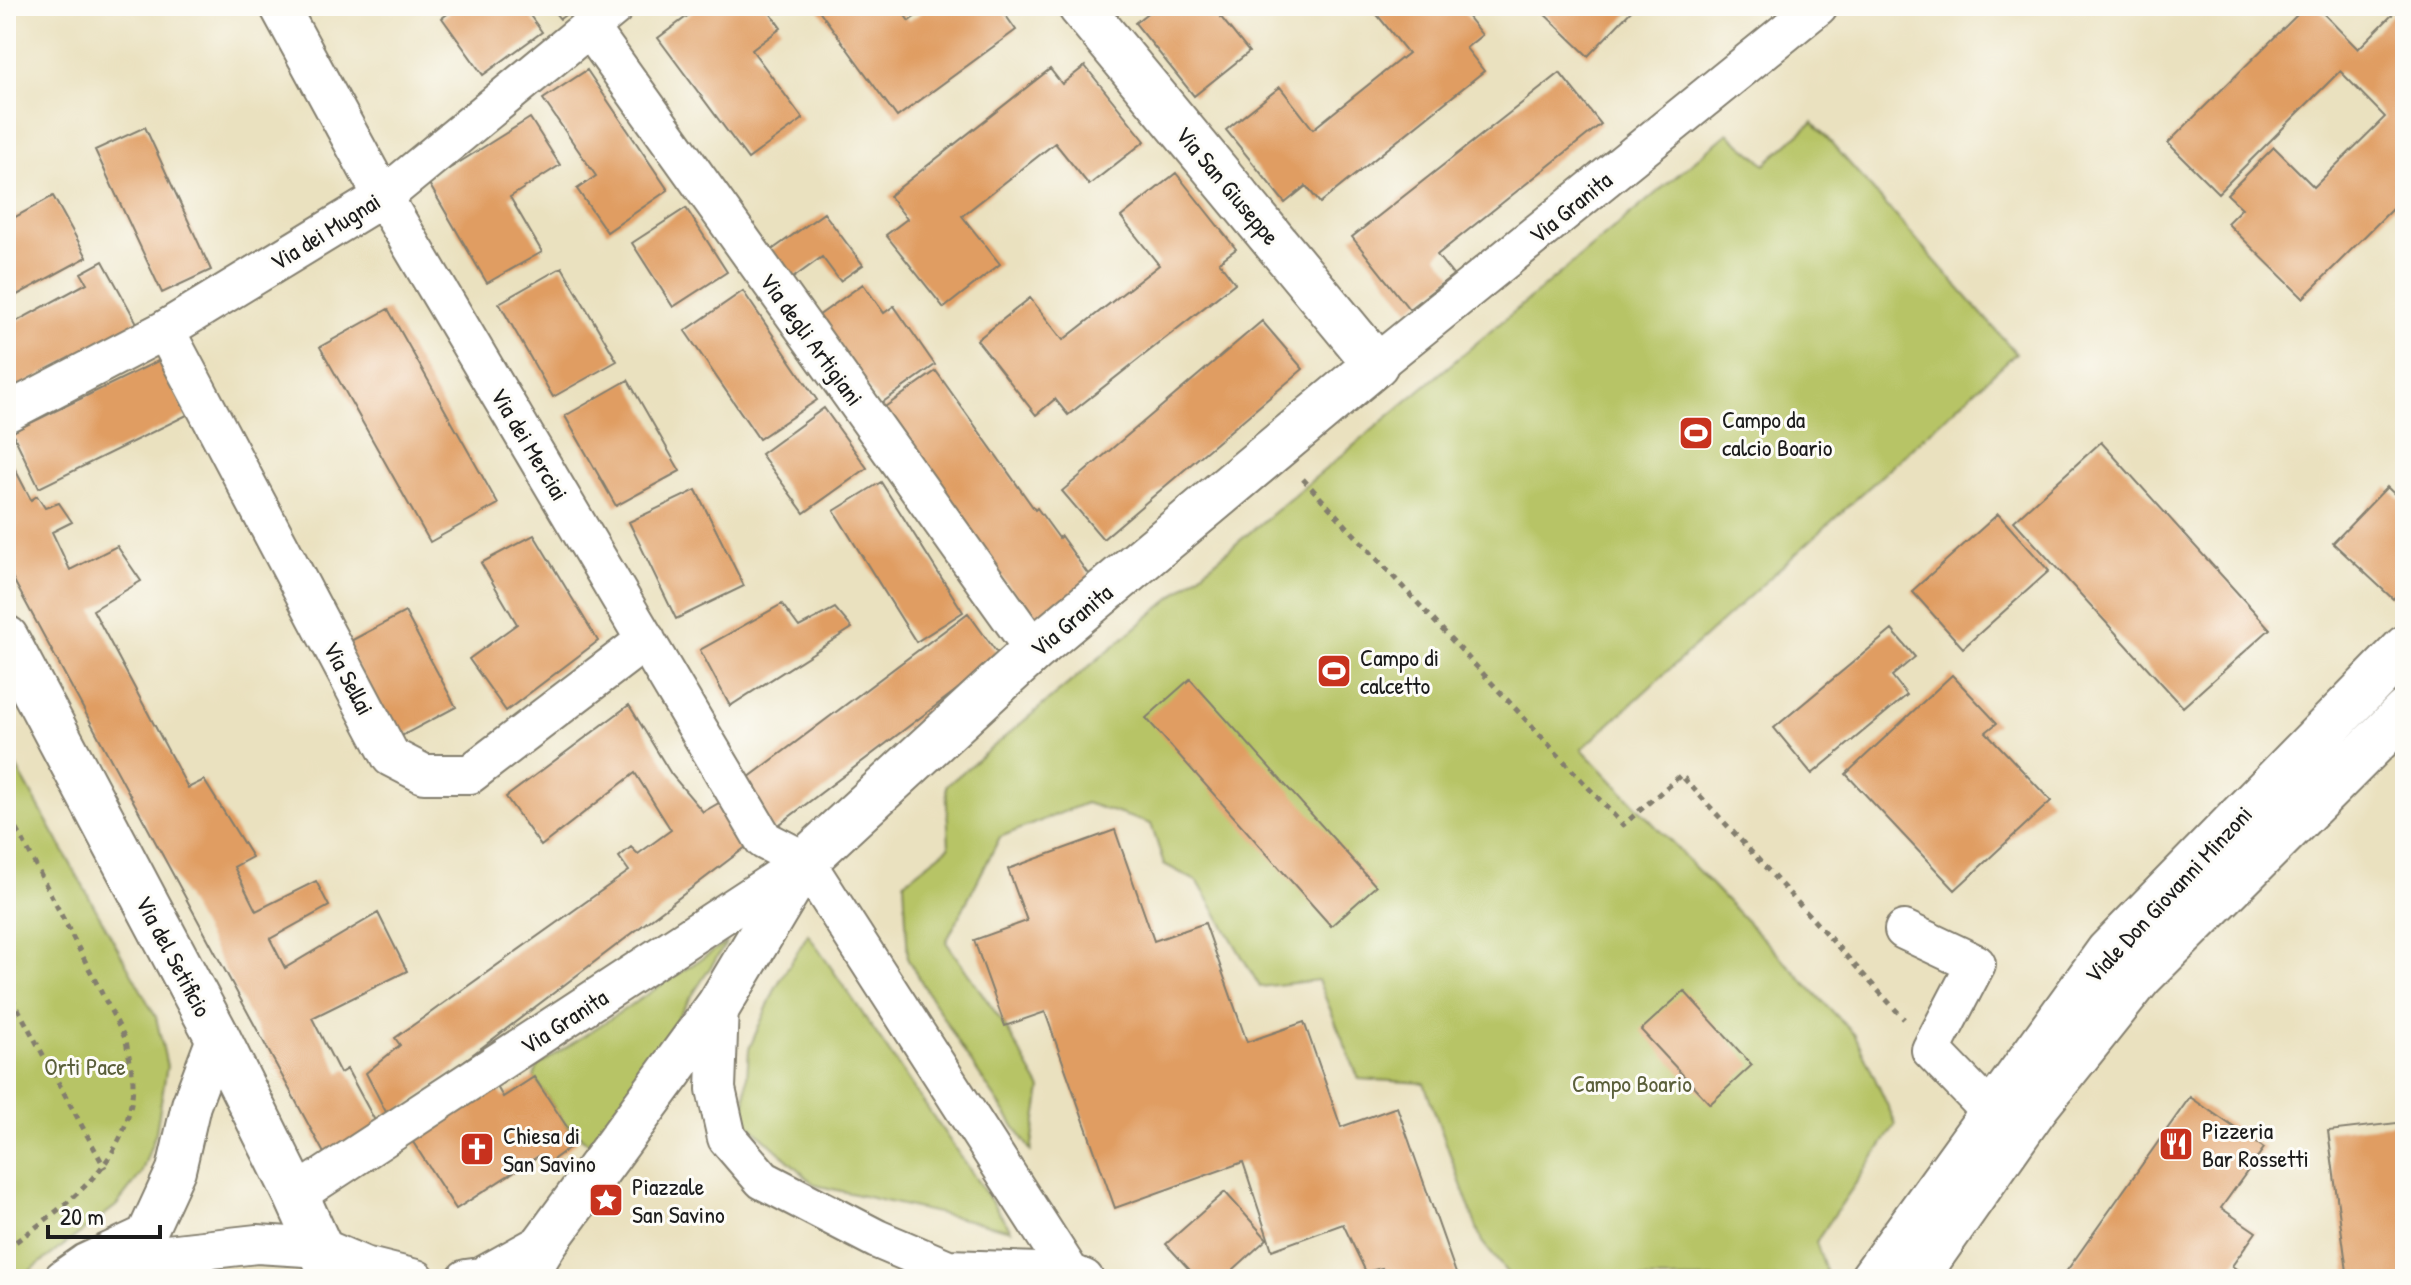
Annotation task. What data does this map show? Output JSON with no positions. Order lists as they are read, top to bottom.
{
  "streets": {
    "main road": [
      "Via San Giuseppe",
      "Via Granita",
      "Viale Don Giovanni Minzoni",
      "Via del Setificio"
    ],
    "street": [
      "Via dei Mugnai",
      "Via degli Artigiani",
      "Via dei Merciai",
      "Via Sellai"
    ]
  },
  "crossings": [
    ["Via San Giuseppe", "Via Granita"],
    ["Via Granita", "Via degli Artigiani"],
    ["Via Granita", "Via dei Merciai"],
    ["Via Granita", "Via del Setificio"],
    ["Via dei Mugnai", "Via degli Artigiani"],
    ["Via dei Mugnai", "Via dei Merciai"],
    ["Via dei Mugnai", "Via Sellai"],
    ["Via dei Merciai", "Via Sellai"]
  ],
  "parks": ["Orti Pace", "Campo Boario"],
  "places": {
    "sports": ["Campo da calcio Boario", "Campo di calcetto"],
    "restaurant": ["Pizzeria Bar Rossetti"],
    "church": ["Chiesa di San Savino"],
    "place": ["Piazzale San Savino"]
  },
  "scale_bar": "20 m"
}
